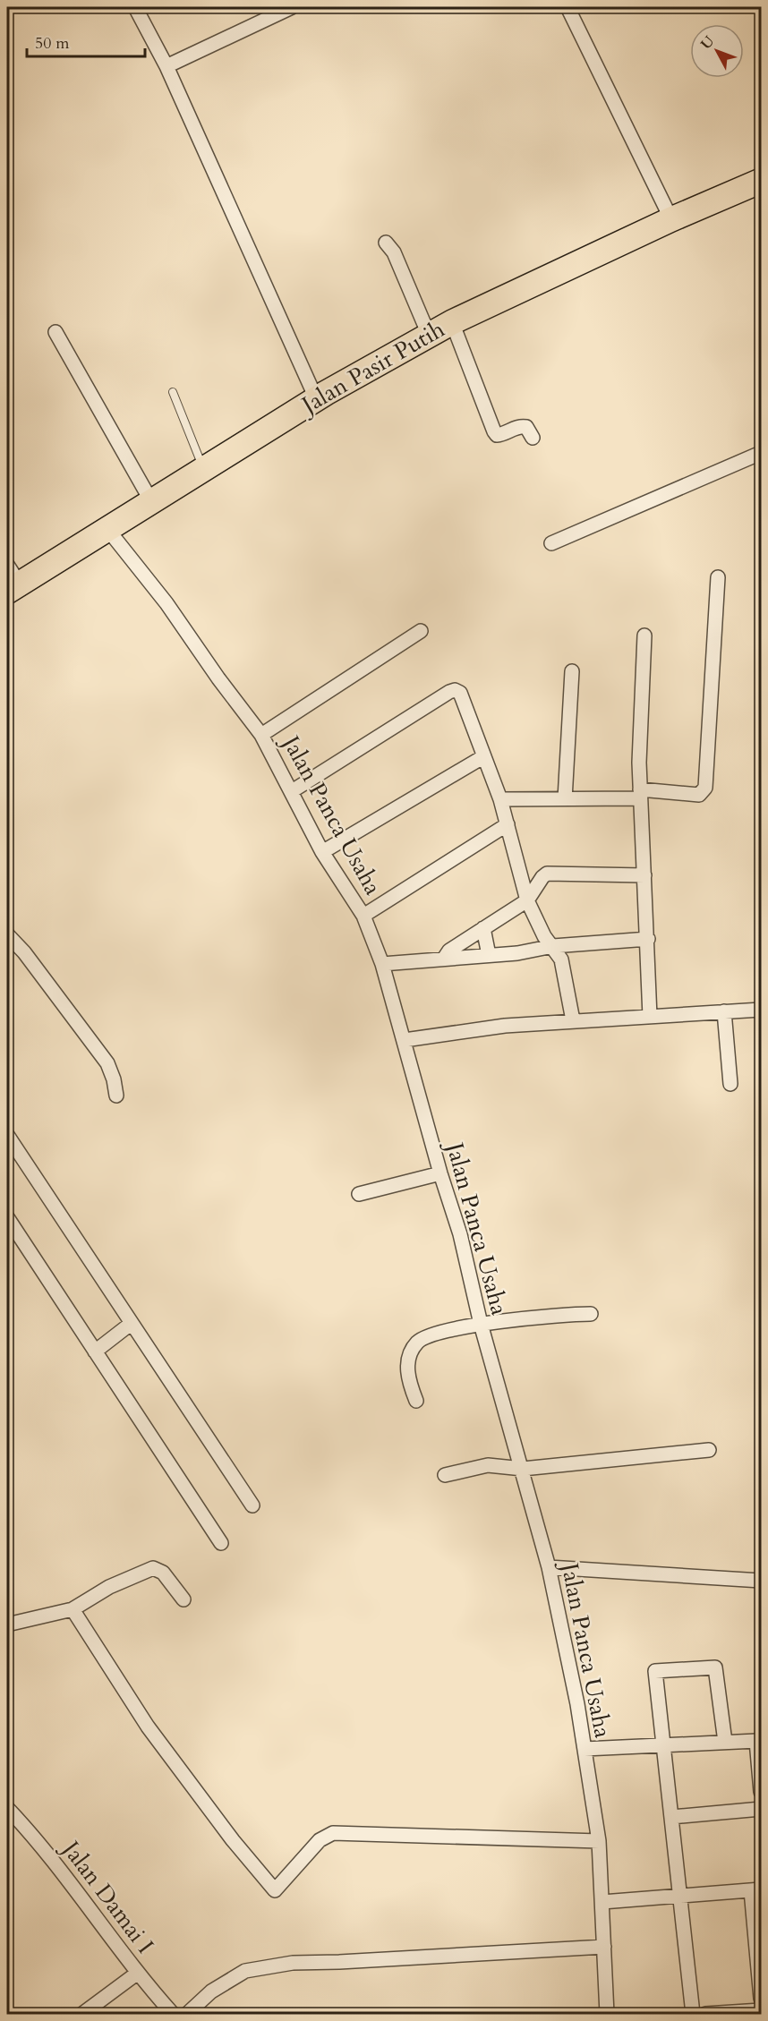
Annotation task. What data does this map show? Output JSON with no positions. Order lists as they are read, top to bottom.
{
  "streets": {
    "highway": ["Jalan Pasir Putih"],
    "street": ["Jalan Panca Usaha", "Jalan Damai I"]
  },
  "crossings": [
    ["Jalan Pasir Putih", "Jalan Panca Usaha"]
  ],
  "scale_bar": "50 m",
  "north": "top left"
}
